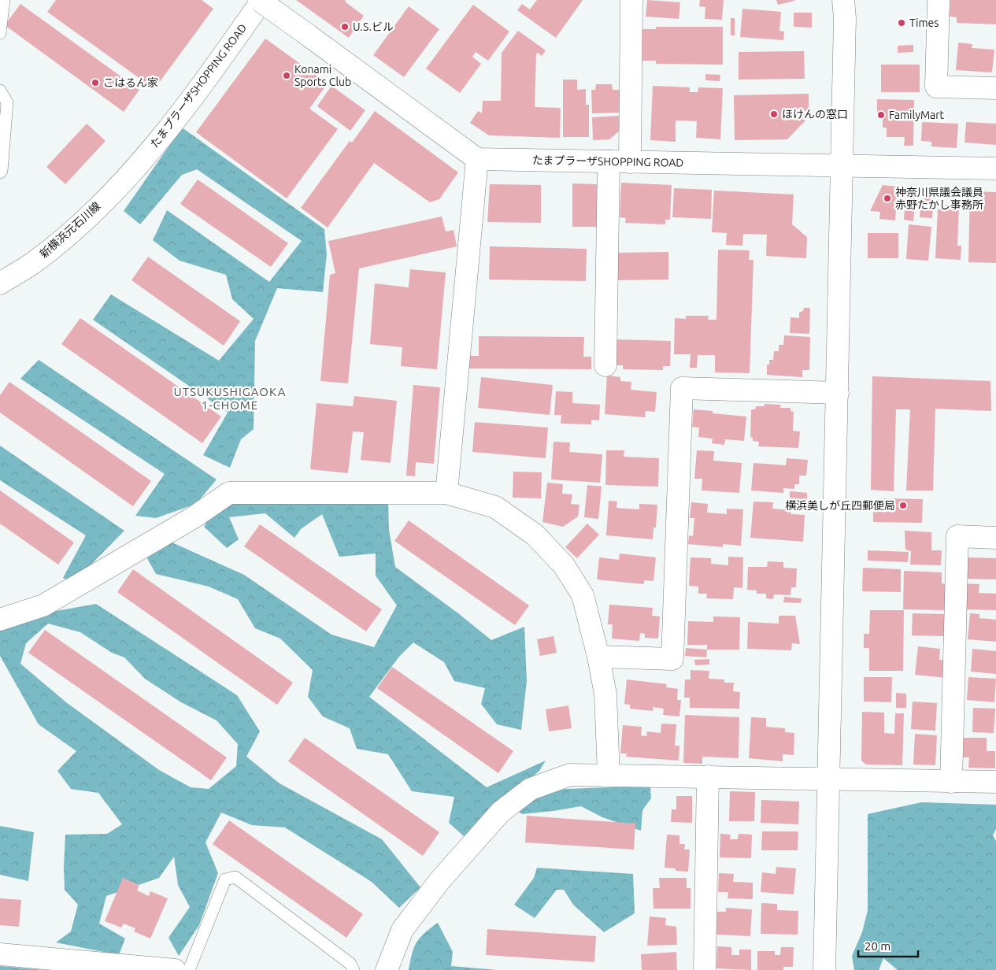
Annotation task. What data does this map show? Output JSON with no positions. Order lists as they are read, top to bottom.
{
  "streets": {
    "street": ["たまプラーザSHOPPING ROAD", "新横浜元石川線"]
  },
  "crossings": [
    ["たまプラーザSHOPPING ROAD", "新横浜元石川線"]
  ],
  "districts": ["UTSUKUSHIGAOKA 1-CHOME"],
  "places": [
    "Times",
    "U.S.ビル",
    "Konami Sports Club",
    "こはるん家",
    "ほけんの窓口",
    "FamilyMart",
    "神奈川県議会議員 赤野たかし事務所",
    "横浜美しが丘四郵便局"
  ],
  "scale_bar": "20 m"
}
